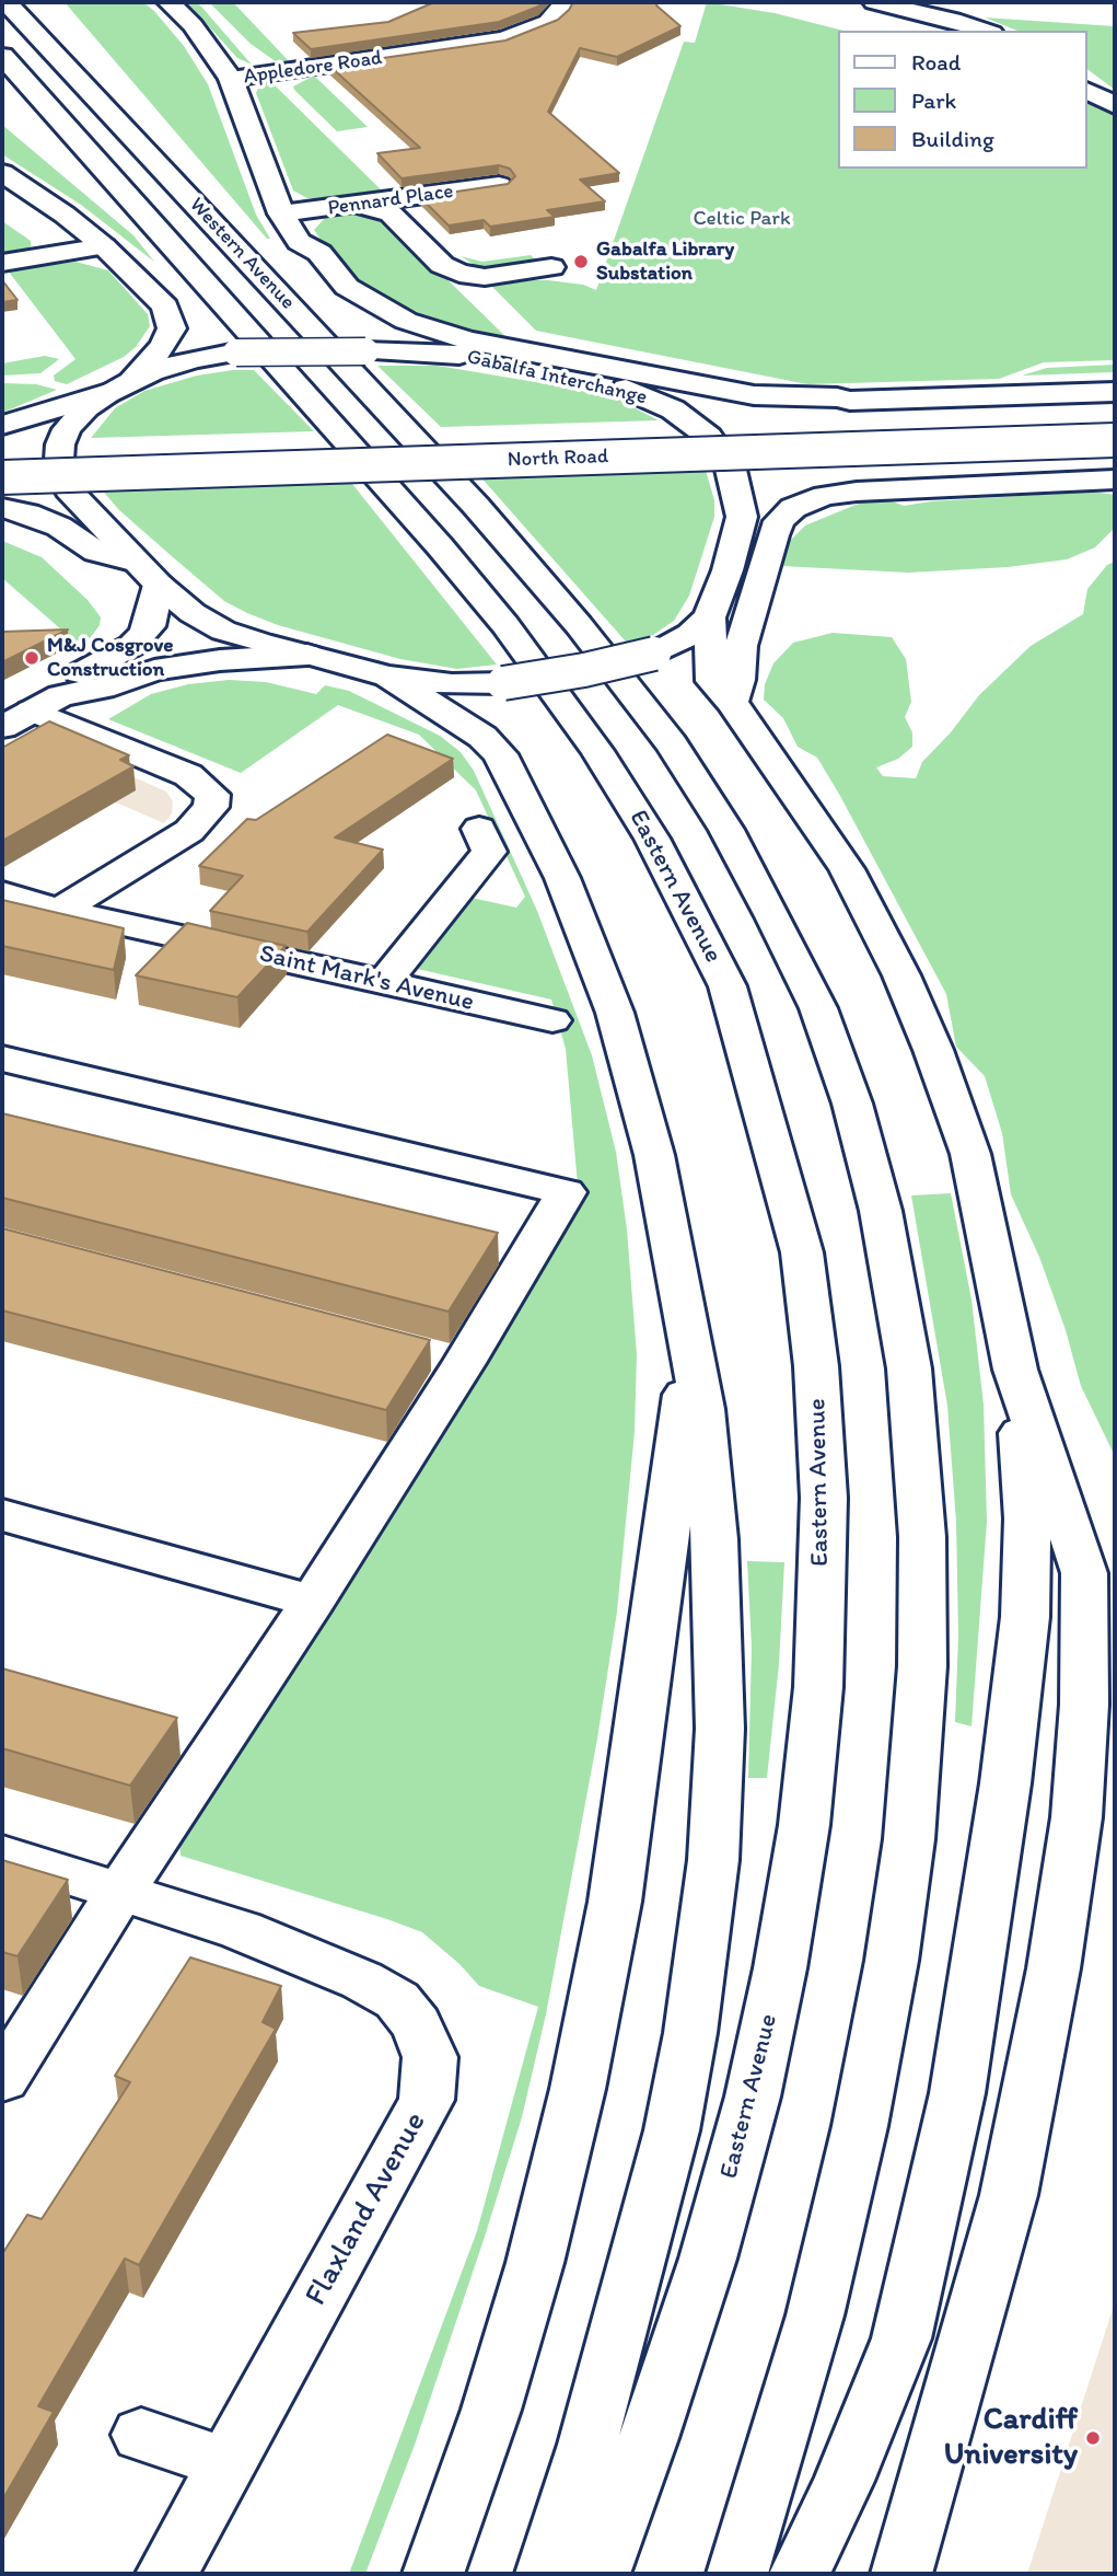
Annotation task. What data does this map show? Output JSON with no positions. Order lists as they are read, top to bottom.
{
  "streets": {
    "main road": [
      "Appledore Road",
      "Pennard Place",
      "Western Avenue",
      "Gabalfa Interchange",
      "North Road",
      "Eastern Avenue",
      "Saint Mark's Avenue",
      "Flaxland Avenue"
    ]
  },
  "crossings": [
    ["Western Avenue", "Eastern Avenue"]
  ],
  "parks": ["Celtic Park"],
  "places": ["Gabalfa Library Substation", "M&J Cosgrove Construction", "Cardiff University"],
  "legend": ["Road", "Park", "Building"]
}
